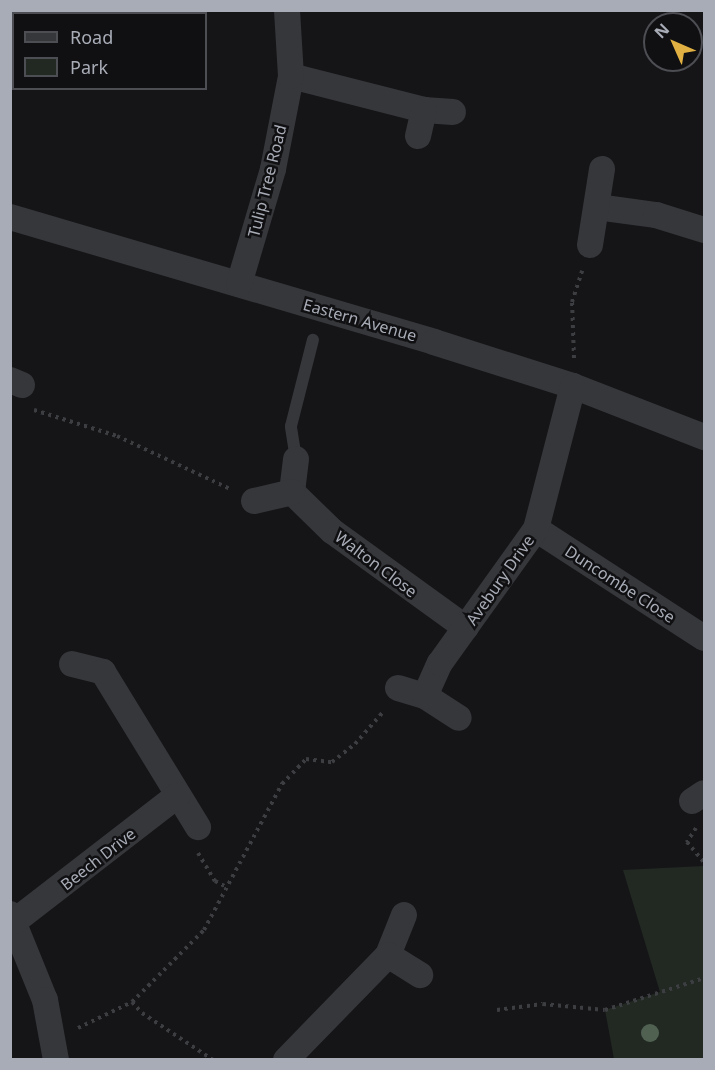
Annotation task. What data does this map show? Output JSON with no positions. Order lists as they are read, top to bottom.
{
  "streets": {
    "street": [
      "Tulip Tree Road",
      "Eastern Avenue",
      "Walton Close",
      "Avebury Drive",
      "Duncombe Close",
      "Beech Drive"
    ]
  },
  "crossings": [
    ["Tulip Tree Road", "Eastern Avenue"],
    ["Eastern Avenue", "Avebury Drive"],
    ["Walton Close", "Avebury Drive"],
    ["Avebury Drive", "Duncombe Close"]
  ],
  "legend": ["Road", "Park"],
  "north": "top left"
}
